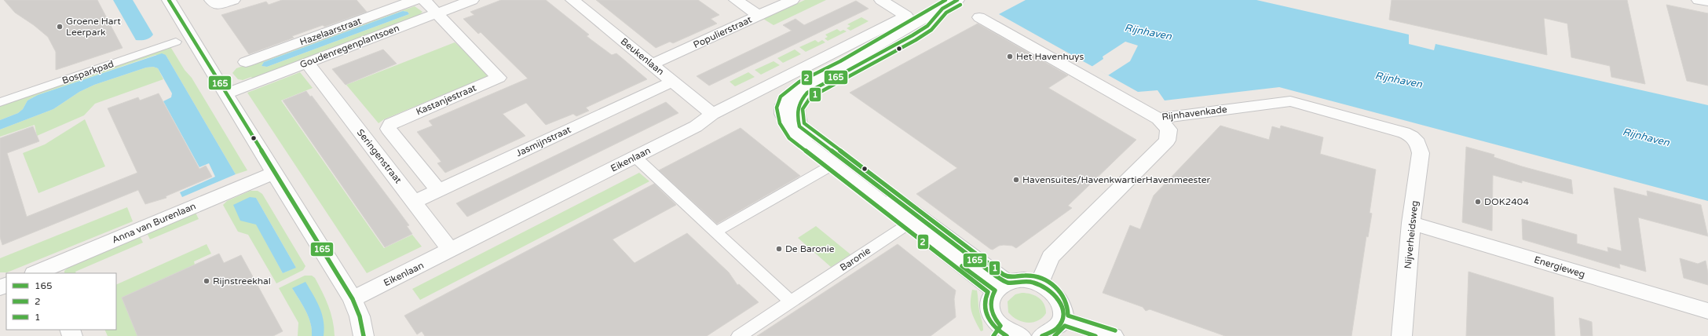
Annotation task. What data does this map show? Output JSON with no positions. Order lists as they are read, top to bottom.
{
  "streets": {
    "street": [
      "Hazelaarstraat",
      "Populierstraat",
      "Goudenregenplantsoen",
      "Beukenlaan",
      "Bosparkpad",
      "Kastanjestraat",
      "Rijnhavenkade",
      "Jasmijnstraat",
      "Seringenstraat",
      "Eikenlaan",
      "Anna van Burenlaan",
      "Nijverheidsweg",
      "Baronie",
      "Energieweg"
    ]
  },
  "crossings": [
    ["Populierstraat", "Beukenlaan"],
    ["Goudenregenplantsoen", "Kastanjestraat"],
    ["Goudenregenplantsoen", "Seringenstraat"],
    ["Beukenlaan", "Jasmijnstraat"],
    ["Beukenlaan", "Eikenlaan"],
    ["Kastanjestraat", "Jasmijnstraat"],
    ["Rijnhavenkade", "Nijverheidsweg"],
    ["Jasmijnstraat", "Seringenstraat"],
    ["Seringenstraat", "Eikenlaan"],
    ["Nijverheidsweg", "Energieweg"]
  ],
  "water": ["Rijnhaven"],
  "places": [
    "Groene Hart Leerpark",
    "Het Havenhuys",
    "Havensuites/HavenkwartierHavenmeester",
    "DOK2404",
    "De Baronie",
    "Rijnstreekhal"
  ],
  "lines": ["transit line 165", "transit line 2", "transit line 1"],
  "legend": ["165", "2", "1"]
}
